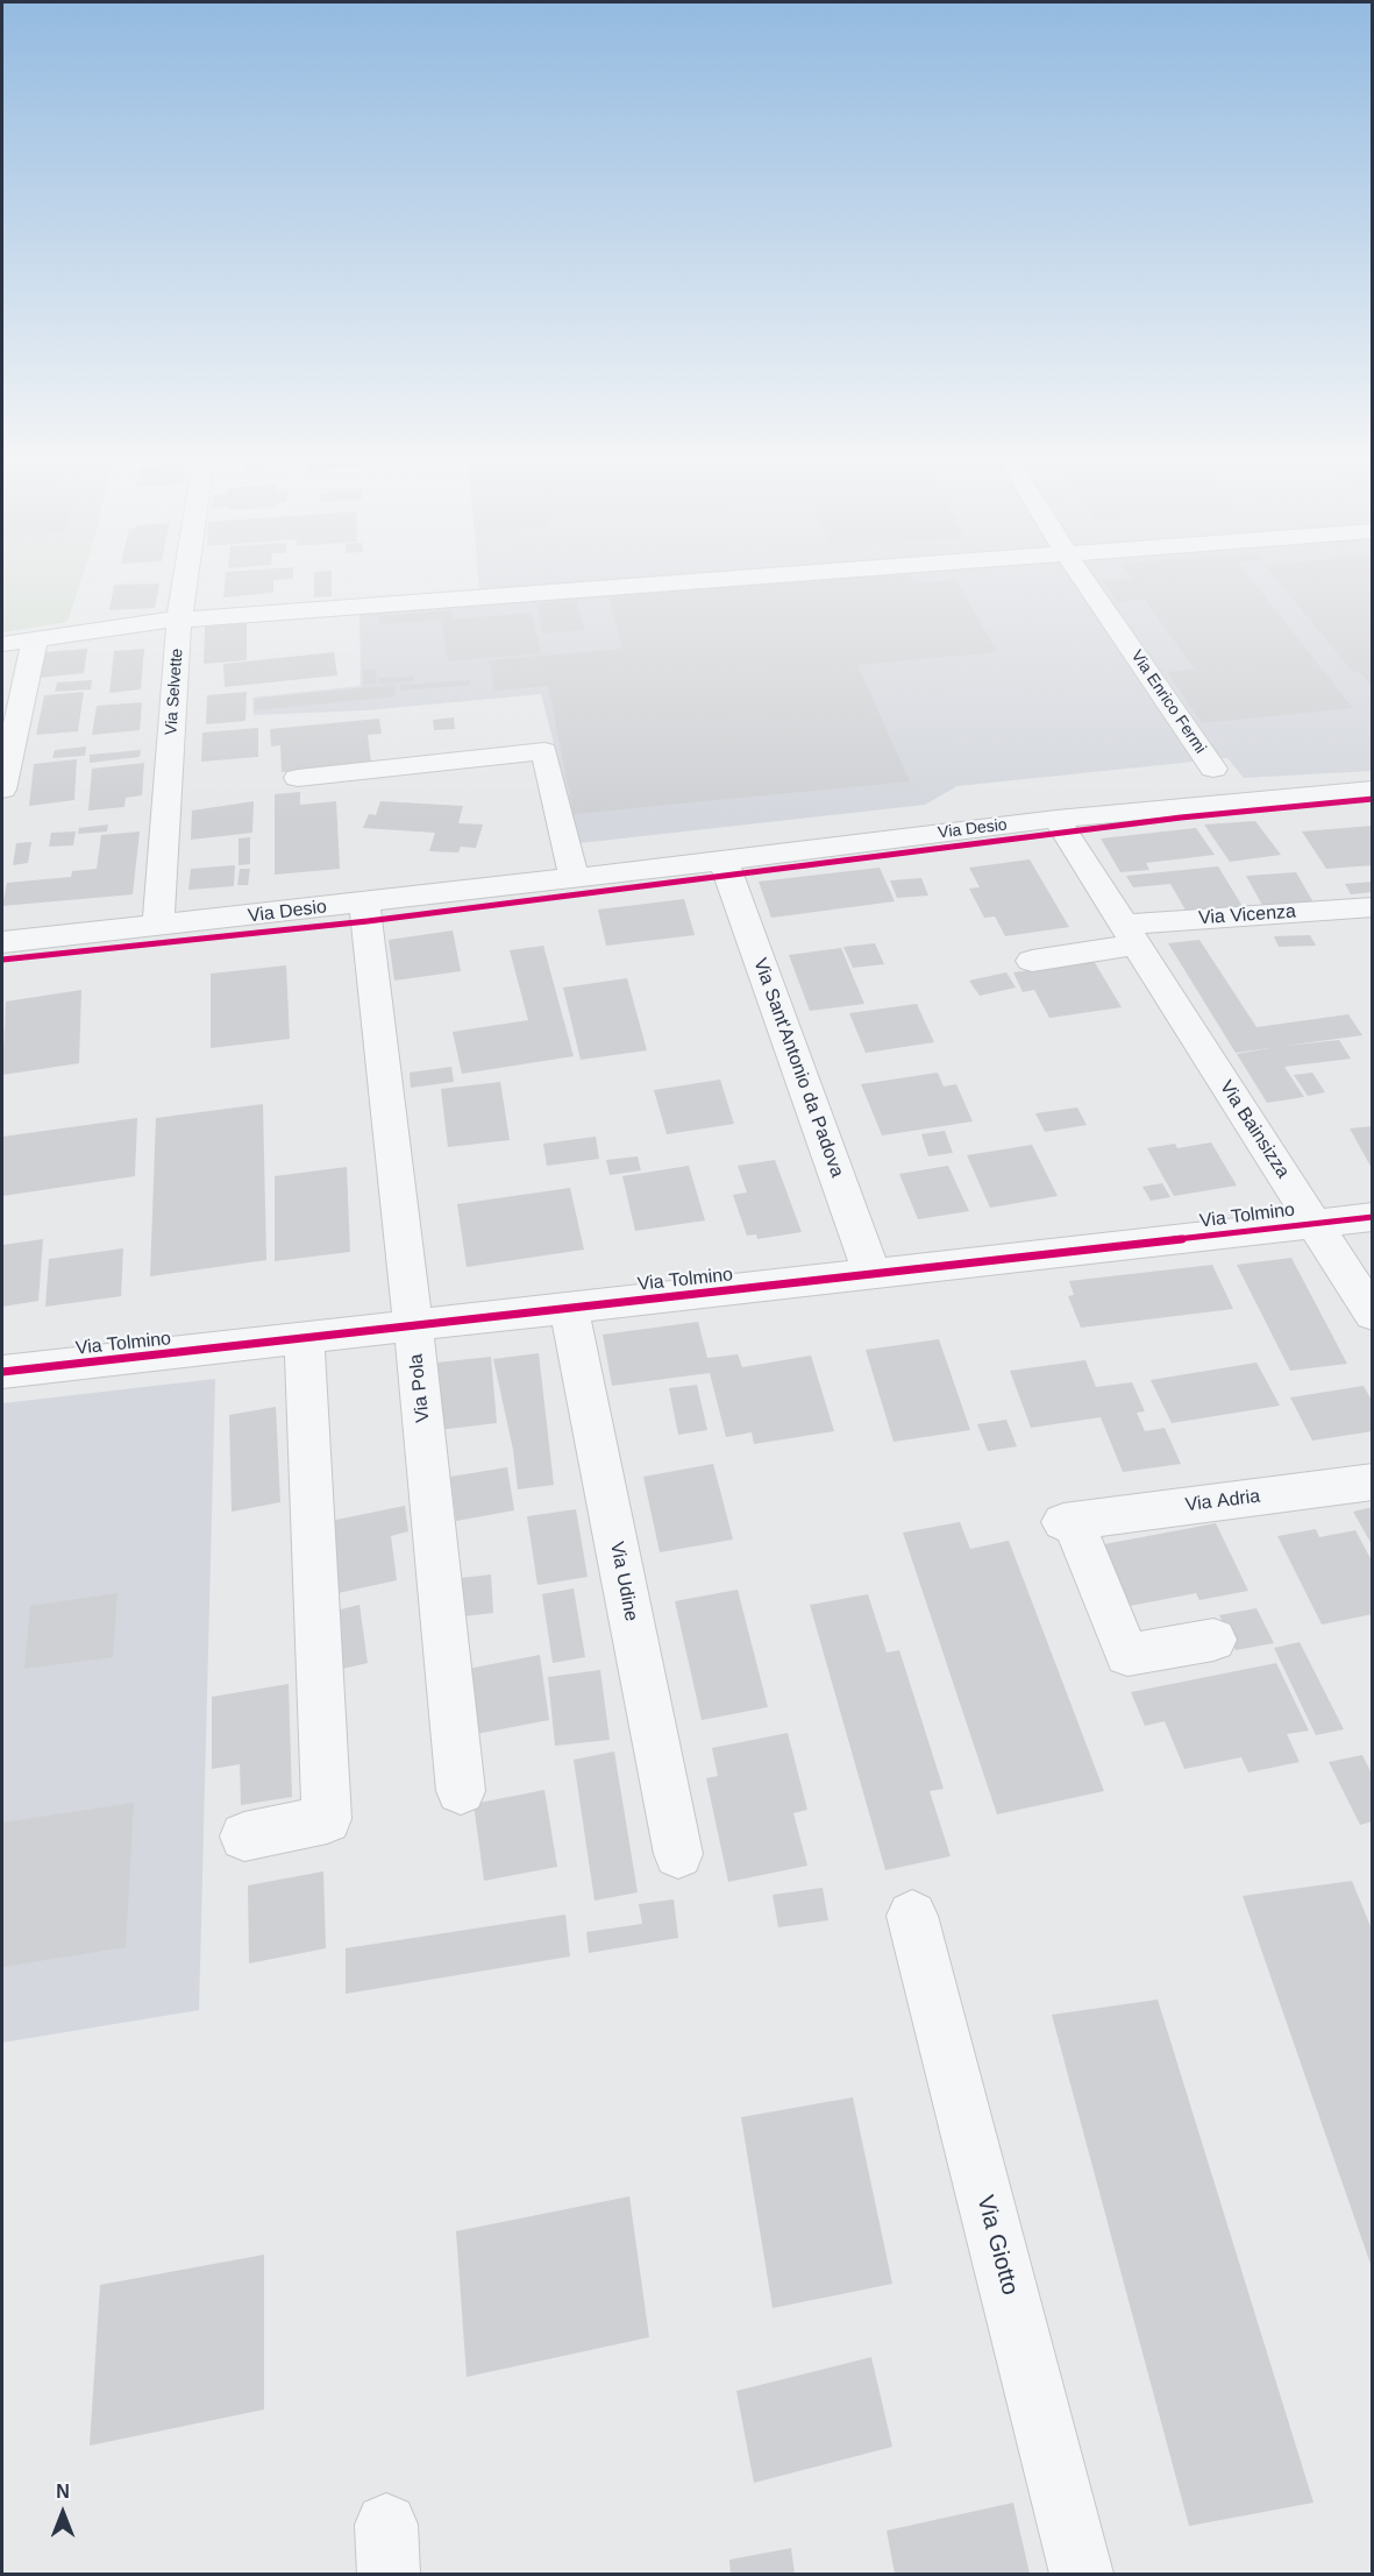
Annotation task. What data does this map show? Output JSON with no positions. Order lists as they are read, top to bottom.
{
  "streets": {
    "street": [
      "Via Selvette",
      "Via Enrico Fermi",
      "Via Desio",
      "Via Vicenza",
      "Via Sant'Antonio da Padova",
      "Via Bainsizza",
      "Via Tolmino",
      "Via Pola",
      "Via Adria",
      "Via Udine",
      "Via Giotto"
    ]
  },
  "crossings": [
    ["Via Selvette", "Via Desio"],
    ["Via Desio", "Via Sant'Antonio da Padova"],
    ["Via Desio", "Via Bainsizza"],
    ["Via Desio", "Via Pola"],
    ["Via Vicenza", "Via Bainsizza"],
    ["Via Sant'Antonio da Padova", "Via Tolmino"],
    ["Via Bainsizza", "Via Tolmino"],
    ["Via Tolmino", "Via Pola"],
    ["Via Tolmino", "Via Udine"]
  ],
  "north": "top"
}
